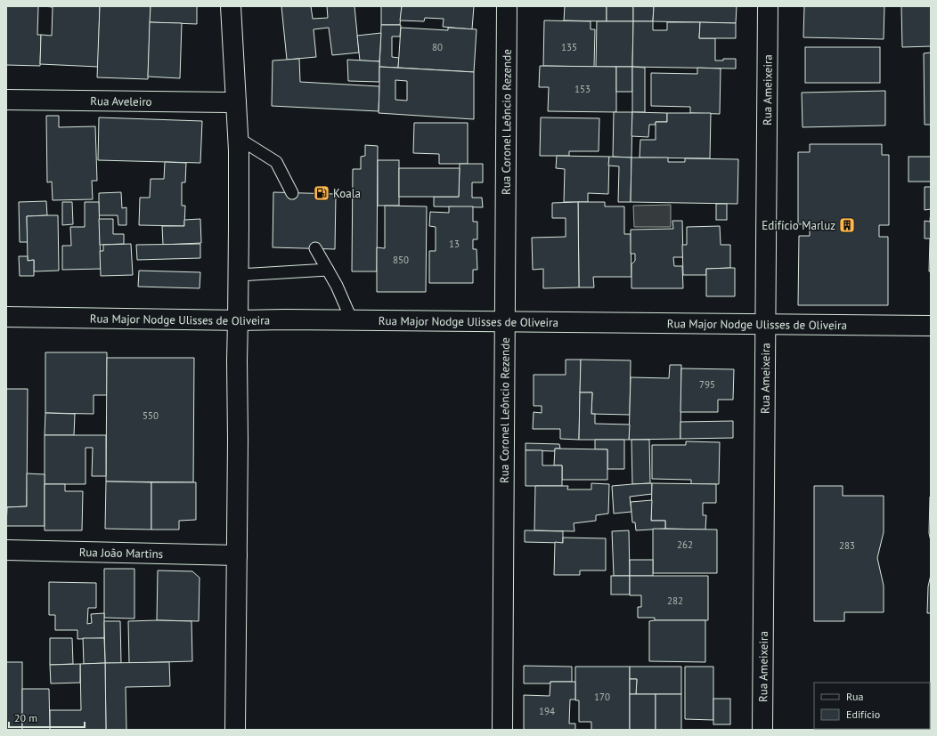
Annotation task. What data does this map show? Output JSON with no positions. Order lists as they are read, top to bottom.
{
  "streets": {
    "street": [
      "Rua Ameixeira",
      "Rua Aveleiro",
      "Rua Coronel Leôncio Rezende",
      "Rua Major Nodge Ulisses de Oliveira",
      "Rua João Martins"
    ]
  },
  "crossings": [
    ["Rua Ameixeira", "Rua Major Nodge Ulisses de Oliveira"],
    ["Rua Coronel Leôncio Rezende", "Rua Major Nodge Ulisses de Oliveira"]
  ],
  "places": {
    "fuel station": ["Koala"],
    "building": ["Edifício Marluz"]
  },
  "house_numbers": [
    "80",
    "135",
    "153",
    "13",
    "850",
    "795",
    "550",
    "262",
    "283",
    "282",
    "170",
    "194"
  ],
  "legend": ["Rua", "Edifício"],
  "scale_bar": "20 m"
}
